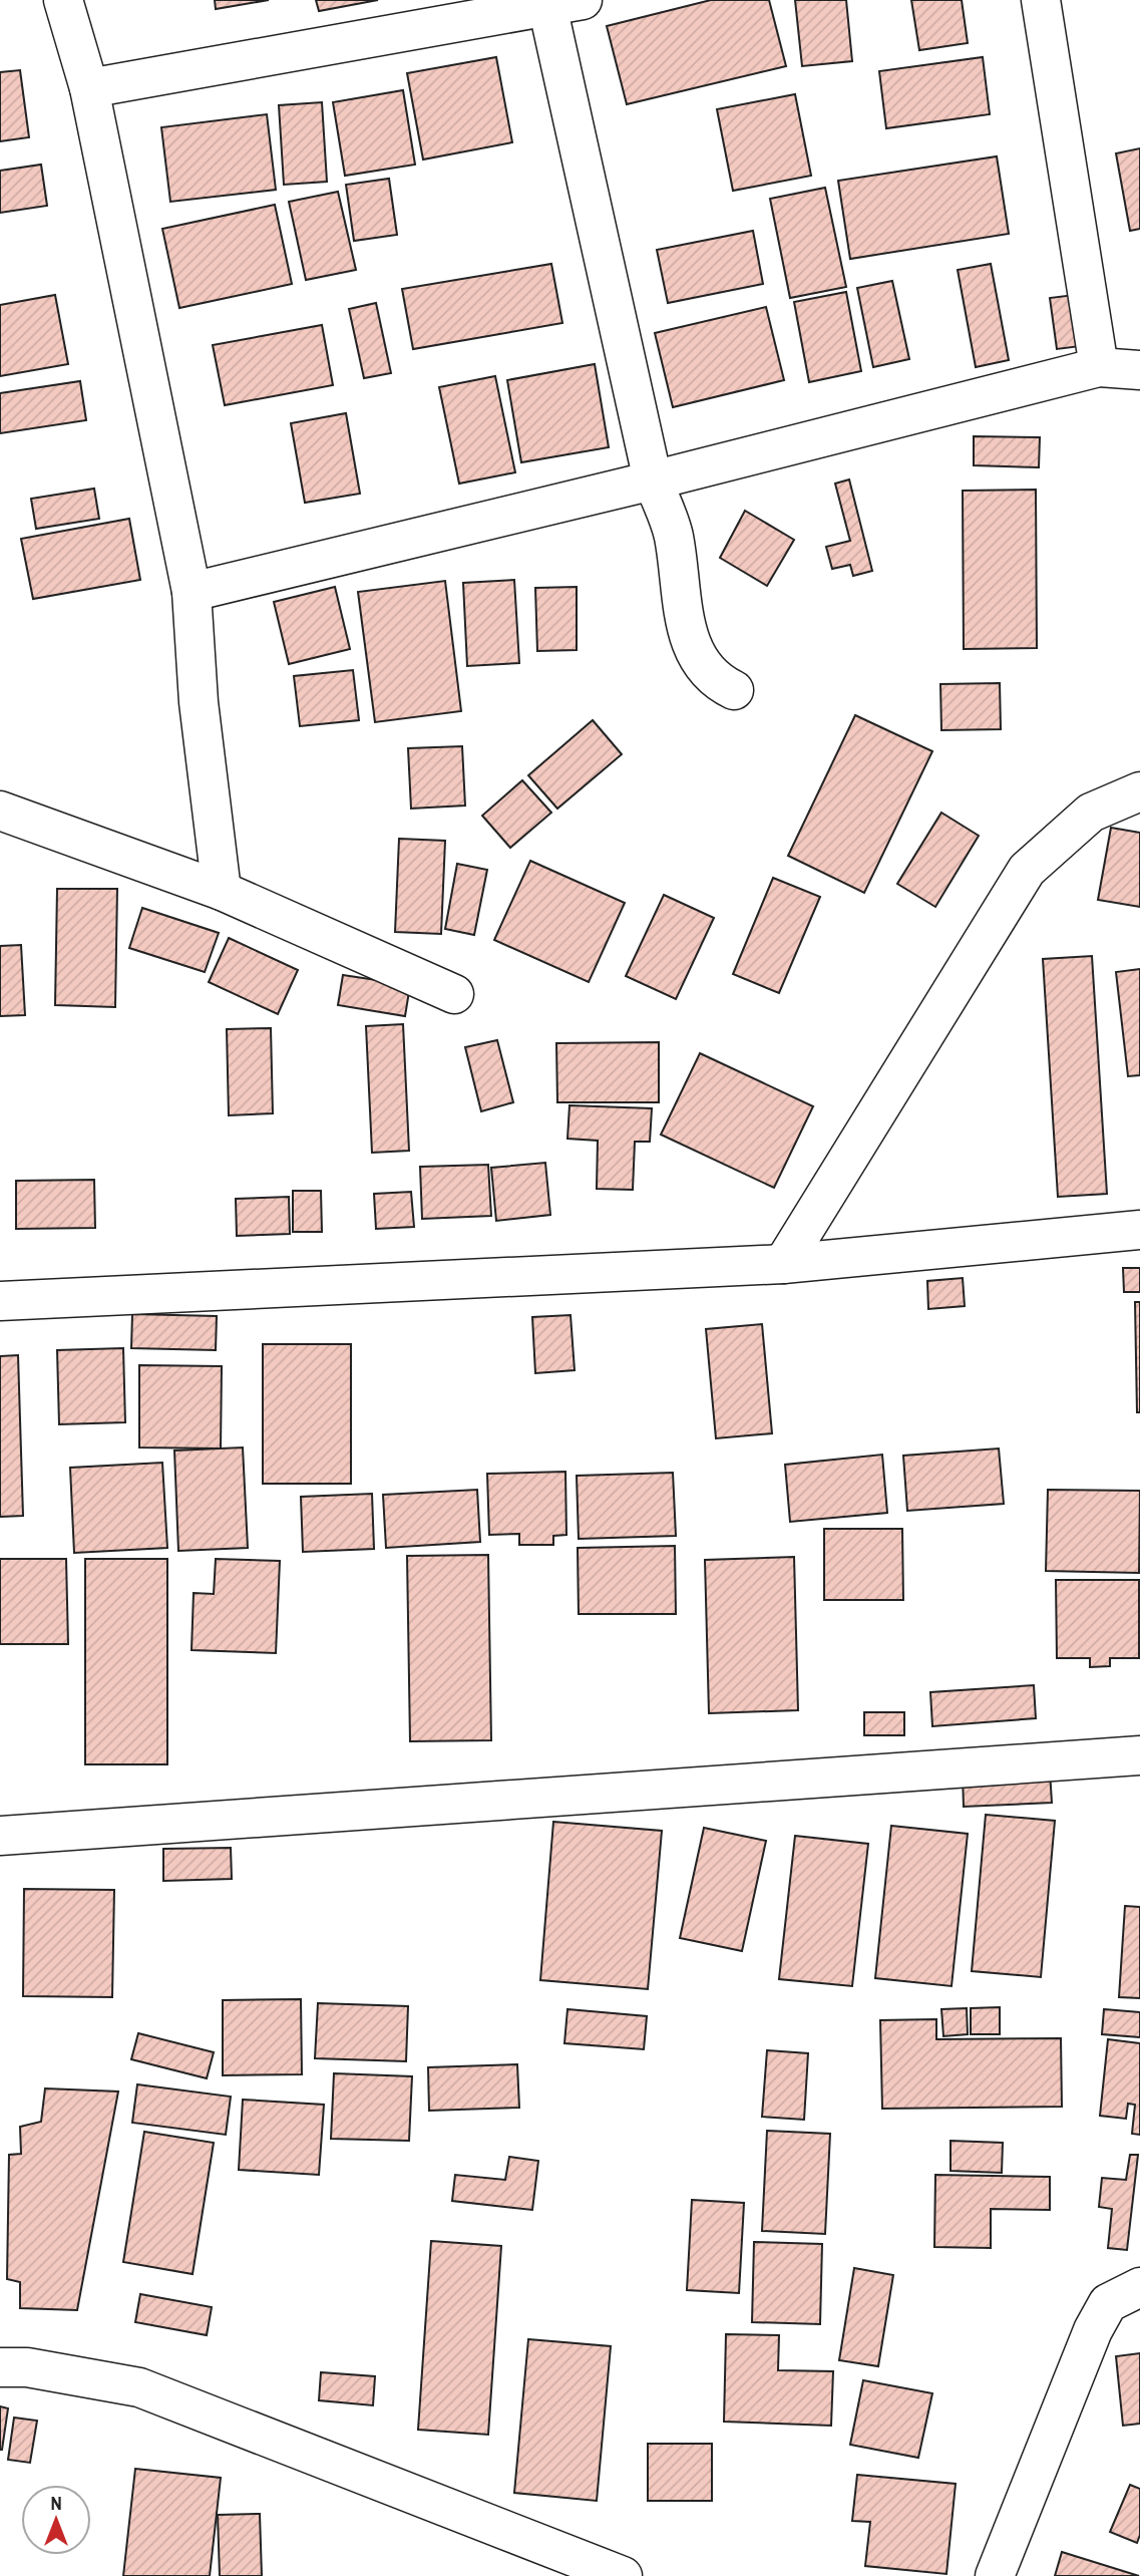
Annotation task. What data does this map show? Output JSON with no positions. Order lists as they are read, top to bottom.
{
  "north": "top"
}
